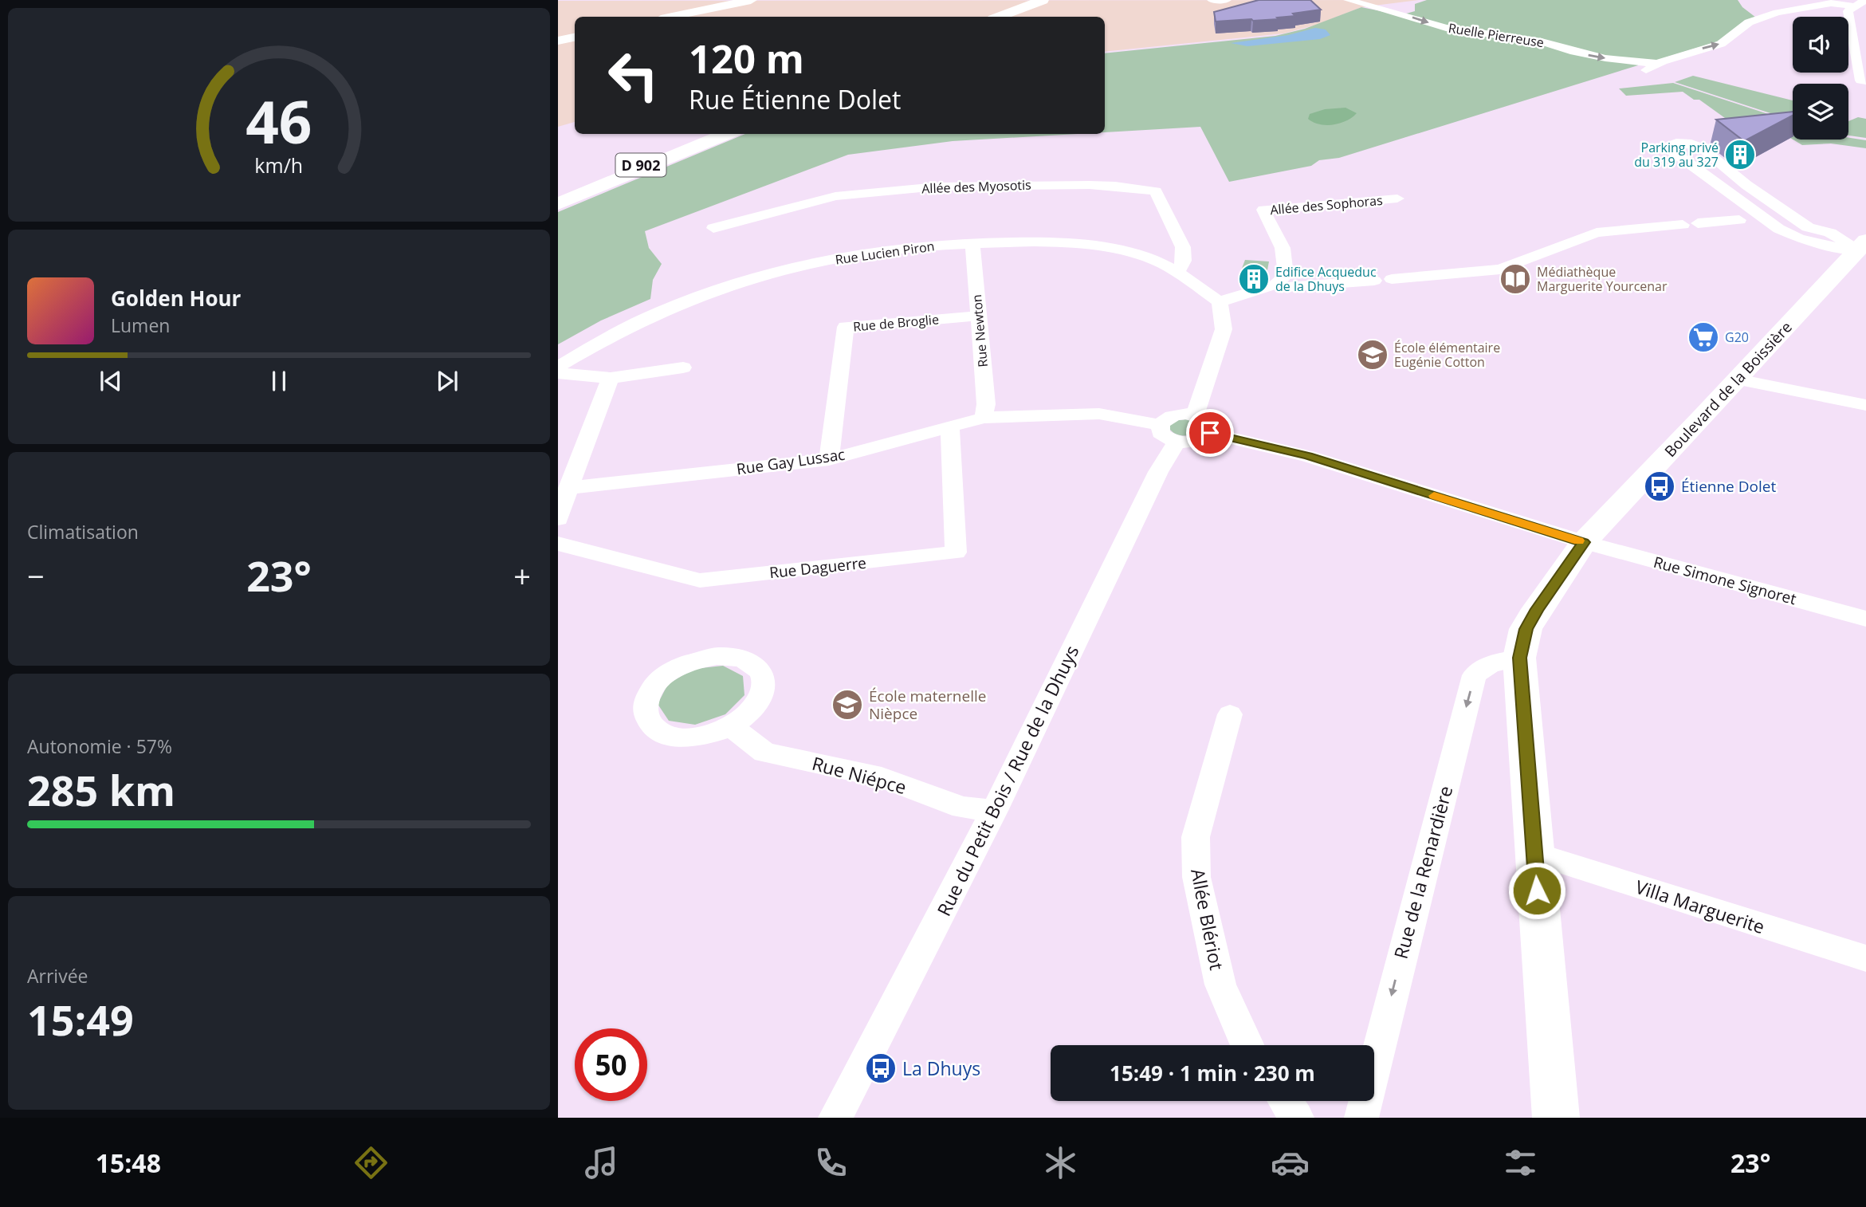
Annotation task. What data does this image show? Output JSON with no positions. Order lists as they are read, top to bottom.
{
  "streets": {
    "main road": ["D 902", "Boulevard de la Boissière"],
    "street": [
      "Ruelle Pierreuse",
      "Allée des Myosotis",
      "Allée des Sophoras",
      "Rue Lucien Piron",
      "Rue de Broglie",
      "Rue Newton",
      "Rue Gay Lussac",
      "Rue Daguerre",
      "Rue Simone Signoret",
      "Rue Niépce",
      "Rue du Petit Bois / Rue de la Dhuys",
      "Rue de la Renardière",
      "Villa Marguerite",
      "Allée Blériot"
    ]
  },
  "crossings": [
    ["Allée des Myosotis", "Rue Lucien Piron"],
    ["Rue Lucien Piron", "Rue Newton"],
    ["Rue de Broglie", "Rue Newton"],
    ["Rue de Broglie", "Rue Gay Lussac"],
    ["Rue Newton", "Rue Gay Lussac"],
    ["Boulevard de la Boissière", "Rue Simone Signoret"],
    ["Boulevard de la Boissière", "Rue de la Renardière"],
    ["Boulevard de la Boissière", "Villa Marguerite"],
    ["Rue Gay Lussac", "Rue Daguerre"],
    ["Rue Gay Lussac", "Rue du Petit Bois / Rue de la Dhuys"],
    ["Rue Niépce", "Rue du Petit Bois / Rue de la Dhuys"]
  ],
  "one_way": ["Rue de la Renardière"],
  "places": {
    "building": ["Parking privé du 319 au 327", "Edifice Acqueduc de la Dhuys"],
    "library": ["Médiathèque Marguerite Yourcenar"],
    "supermarket": ["G20"],
    "school or university": ["École élémentaire Eugénie Cotton", "École maternelle Nièpce"],
    "bus stop": ["Étienne Dolet", "La Dhuys"]
  },
  "page": {
    "turn": ["120 m", "Rue Étienne Dolet"],
    "song": ["Golden Hour", "Lumen"],
    "tile": [
      "Climatisation",
      ["Autonomie · 57%", "285 km"],
      ["Arrivée", "15:49"]
    ],
    "heat": ["−", "23°", "+"],
    "limit": "50",
    "trip": "15:49 · 1 min · 230 m",
    "tabs": ["15:48", "23°"],
    "gauge": ["46", "km/h"]
  }
}
